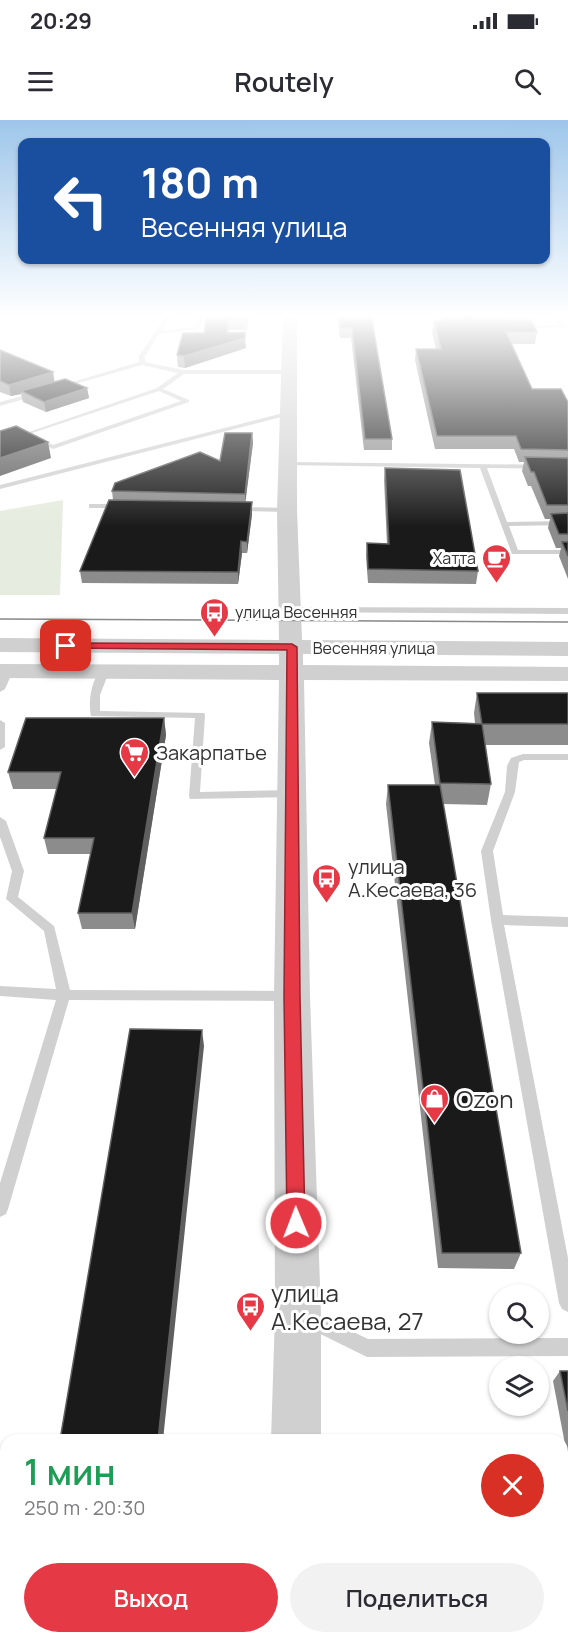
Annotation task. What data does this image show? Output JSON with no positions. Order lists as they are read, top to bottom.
{
  "streets": {
    "street": ["Весенняя улица"]
  },
  "places": {
    "cafe": ["Хатта"],
    "bus stop": ["улица Весенняя", "улица А.Кесаева, 36", "улица А.Кесаева, 27"],
    "supermarket": ["Закарпатье"],
    "shop": ["Ozon"]
  },
  "page": {
    "status": "20:29",
    "header": "Routely",
    "turn": ["180 m", "Весенняя улица"],
    "heading": ["1 мин", "250 m · 20:30"],
    "buttons": ["Выход", "Поделиться"]
  }
}
